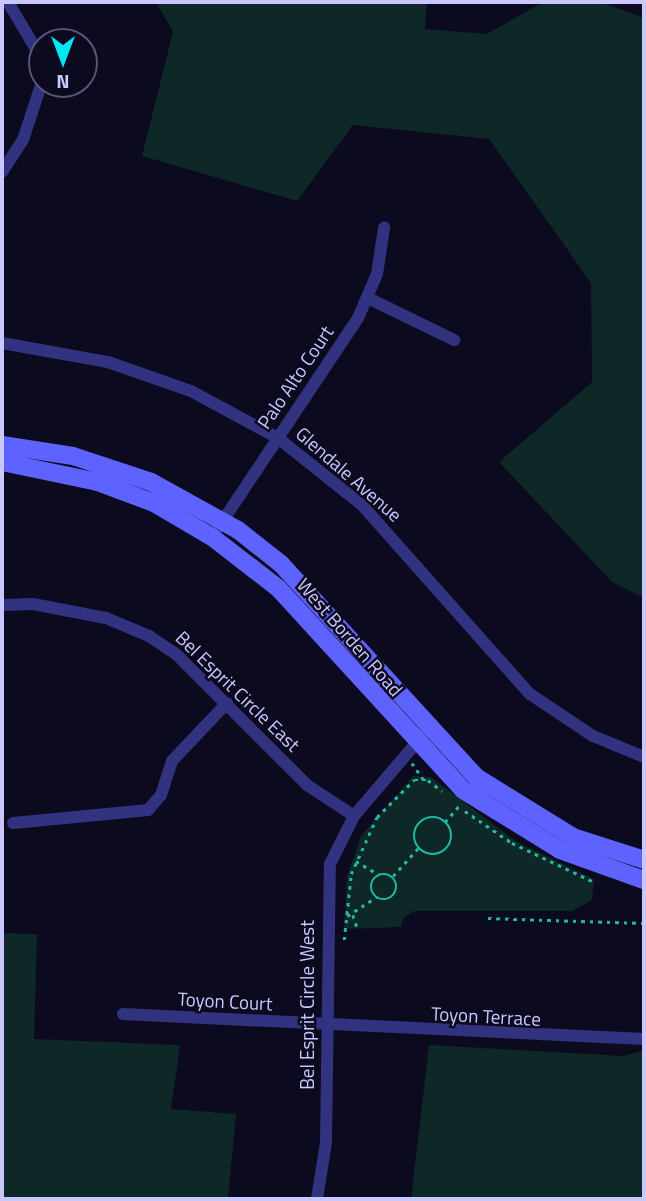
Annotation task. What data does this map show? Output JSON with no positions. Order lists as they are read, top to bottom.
{
  "streets": {
    "main road": ["West Borden Road"],
    "street": [
      "Palo Alto Court",
      "Glendale Avenue",
      "Bel Esprit Circle East",
      "Toyon Court",
      "Bel Esprit Circle West",
      "Toyon Terrace"
    ]
  },
  "crossings": [
    ["Palo Alto Court", "Glendale Avenue"],
    ["Palo Alto Court", "West Borden Road"],
    ["West Borden Road", "Bel Esprit Circle West"],
    ["Bel Esprit Circle East", "Bel Esprit Circle West"],
    ["Toyon Court", "Bel Esprit Circle West"],
    ["Toyon Court", "Toyon Terrace"],
    ["Bel Esprit Circle West", "Toyon Terrace"]
  ],
  "north": "bottom"
}
